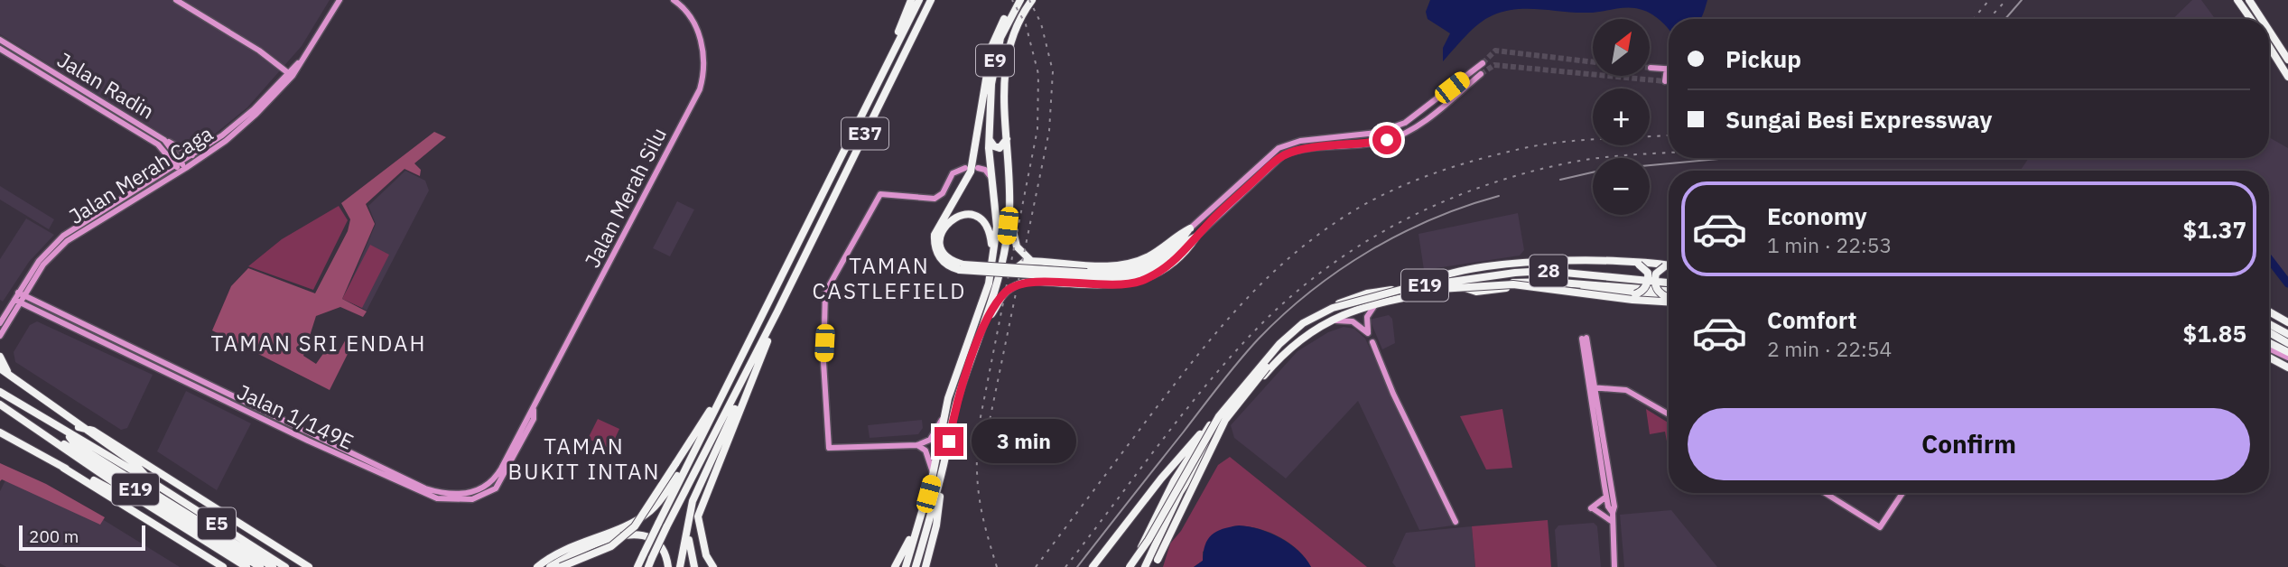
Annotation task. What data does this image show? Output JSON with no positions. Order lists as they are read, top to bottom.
{
  "streets": {
    "highway": [
      "E9",
      "E37",
      "28",
      "E19",
      "E5"
    ],
    "street": [
      "Jalan Radin",
      "Jalan Merah Caga",
      "Jalan Merah Silu",
      "Jalan 1/149E"
    ]
  },
  "crossings": [
    ["Jalan Radin", "Jalan Merah Caga"],
    ["Jalan Merah Caga", "Jalan 1/149E"],
    ["Jalan Merah Silu", "Jalan 1/149E"],
    ["28", "E19"],
    ["E19", "E5"]
  ],
  "districts": ["TAMAN CASTLEFIELD", "TAMAN SRI ENDAH", "TAMAN BUKIT INTAN"],
  "scale_bar": "200 m",
  "north": "top right",
  "page": {
    "map_buttons": ["+", "−"],
    "banner": ["Pickup", "Sungai Besi Expressway"],
    "list": [
      {
        "name": "Economy",
        "note": "1 min · 22:53",
        "value": "$1.37"
      },
      {
        "name": "Comfort",
        "note": "2 min · 22:54",
        "value": "$1.85"
      }
    ],
    "buttons": "Confirm",
    "bubble": "3 min",
    "scale": "200 m"
  }
}
